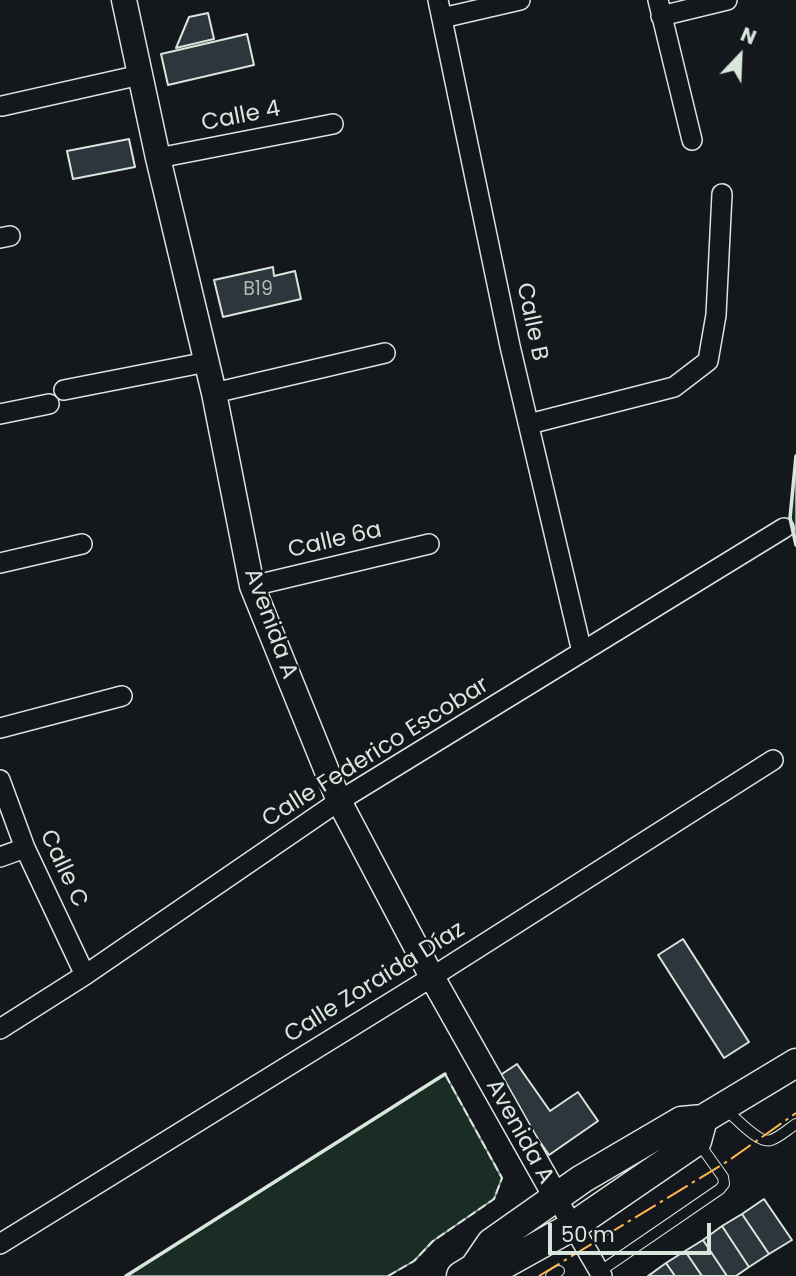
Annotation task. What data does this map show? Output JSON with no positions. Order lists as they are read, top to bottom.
{
  "streets": {
    "street": [
      "Calle 4",
      "Calle B",
      "Calle 6a",
      "Avenida A",
      "Calle Federico Escobar",
      "Calle C",
      "Calle Zoraida Díaz"
    ]
  },
  "crossings": [
    ["Calle 4", "Avenida A"],
    ["Calle B", "Calle Federico Escobar"],
    ["Calle 6a", "Avenida A"],
    ["Avenida A", "Calle Federico Escobar"],
    ["Avenida A", "Calle Zoraida Díaz"],
    ["Calle Federico Escobar", "Calle C"]
  ],
  "house_numbers": ["B19"],
  "scale_bar": "50 m",
  "north": "top right"
}
